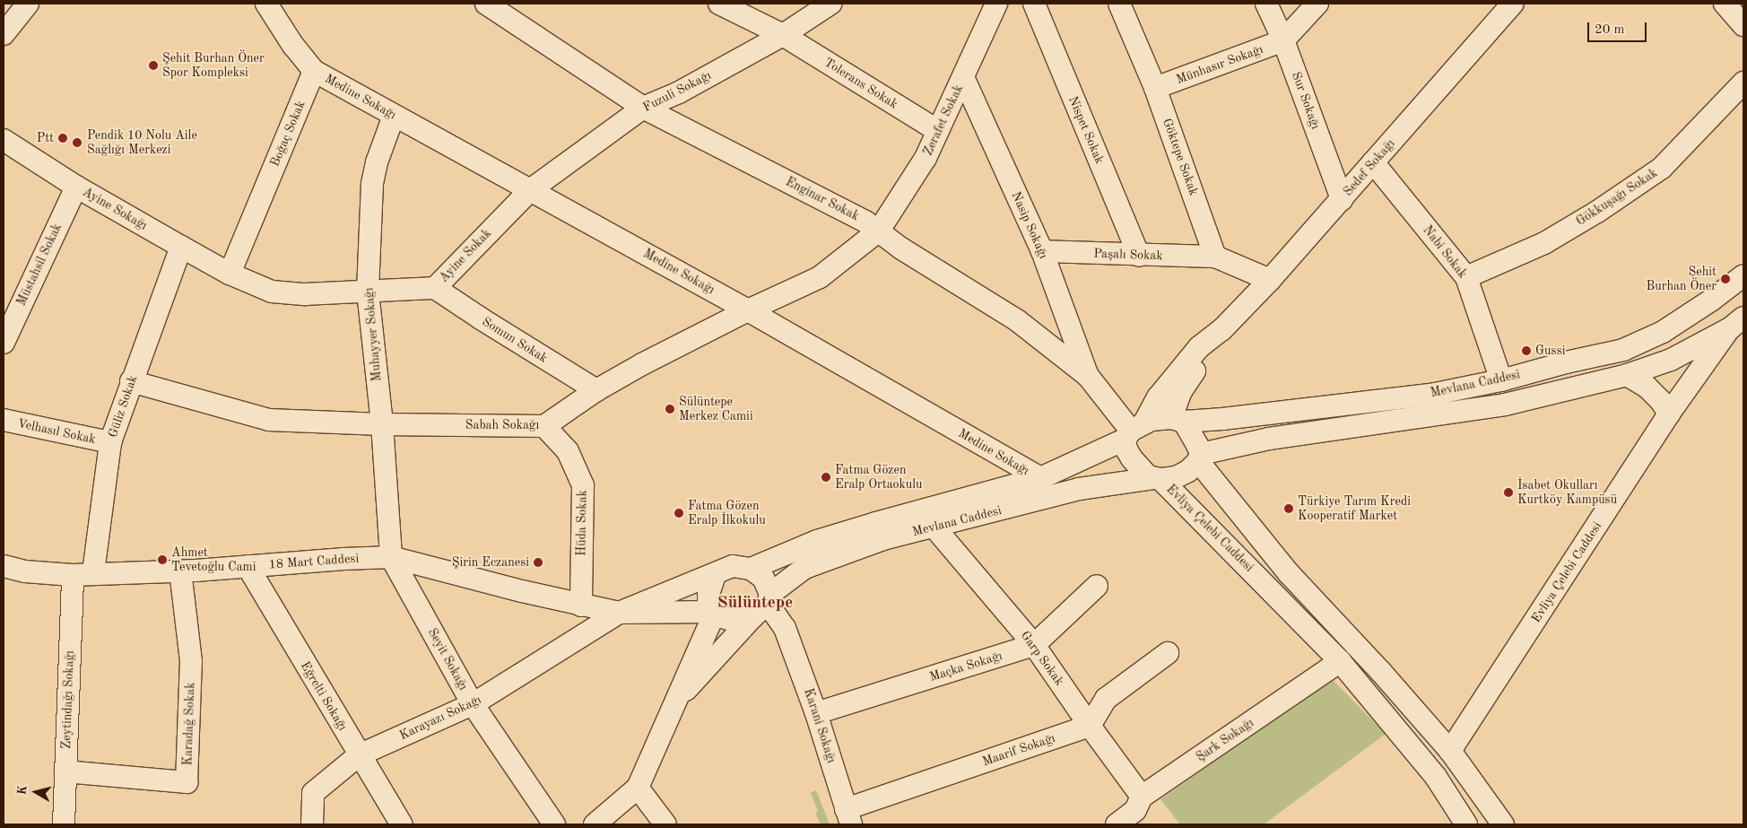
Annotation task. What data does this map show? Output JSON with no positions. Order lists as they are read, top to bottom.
{
  "streets": {
    "street": [
      "Münhasır Sokağı",
      "Tolerans Sokak",
      "Fuzuli Sokağı",
      "Medine Sokağı",
      "Sur Sokağı",
      "Zerafet Sokak",
      "Nispet Sokak",
      "Boğaç Sokak",
      "Göktepe Sokak",
      "Sedef Sokağı",
      "Gökkuşağı Sokak",
      "Enginar Sokak",
      "Ayine Sokağı",
      "Nasip Sokağı",
      "Nabi Sokak",
      "Paşalı Sokak",
      "Ayine Sokak",
      "Müstahsil Sokak",
      "Muhayyer Sokağı",
      "Somun Sokak",
      "Mevlana Caddesi",
      "Güliz Sokak",
      "Sabah Sokağı",
      "Velhasıl Sokak",
      "Hüda Sokak",
      "Evliya Çelebi Caddesi",
      "18 Mart Caddesi",
      "Garp Sokak",
      "Seyit Sokağı",
      "Maçka Sokağı",
      "Eğrelti Sokağı",
      "Zeytindağı Sokağı",
      "Karayazı Sokağı",
      "Karadağ Sokak",
      "Karani Sokağı",
      "Şark Sokağı",
      "Maarif Sokağı"
    ]
  },
  "crossings": [
    ["Münhasır Sokağı", "Sur Sokağı"],
    ["Münhasır Sokağı", "Göktepe Sokak"],
    ["Tolerans Sokak", "Fuzuli Sokağı"],
    ["Tolerans Sokak", "Zerafet Sokak"],
    ["Fuzuli Sokağı", "Medine Sokağı"],
    ["Fuzuli Sokağı", "Enginar Sokak"],
    ["Fuzuli Sokağı", "Ayine Sokak"],
    ["Medine Sokağı", "Boğaç Sokak"],
    ["Medine Sokağı", "Ayine Sokak"],
    ["Medine Sokağı", "Muhayyer Sokağı"],
    ["Medine Sokağı", "Mevlana Caddesi"],
    ["Medine Sokağı", "Sabah Sokağı"],
    ["Sur Sokağı", "Sedef Sokağı"],
    ["Zerafet Sokak", "Enginar Sokak"],
    ["Zerafet Sokak", "Nasip Sokağı"],
    ["Zerafet Sokak", "Sabah Sokağı"],
    ["Nispet Sokak", "Paşalı Sokak"],
    ["Boğaç Sokak", "Ayine Sokağı"],
    ["Boğaç Sokak", "Ayine Sokak"],
    ["Göktepe Sokak", "Paşalı Sokak"],
    ["Sedef Sokağı", "Nabi Sokak"],
    ["Gökkuşağı Sokak", "Nabi Sokak"],
    ["Enginar Sokak", "Nasip Sokağı"],
    ["Enginar Sokak", "Mevlana Caddesi"],
    ["Enginar Sokak", "Sabah Sokağı"],
    ["Enginar Sokak", "Evliya Çelebi Caddesi"],
    ["Ayine Sokağı", "Ayine Sokak"],
    ["Ayine Sokağı", "Müstahsil Sokak"],
    ["Ayine Sokağı", "Güliz Sokak"],
    ["Nasip Sokağı", "Paşalı Sokak"],
    ["Nabi Sokak", "Mevlana Caddesi"],
    ["Ayine Sokak", "Muhayyer Sokağı"],
    ["Ayine Sokak", "Somun Sokak"],
    ["Muhayyer Sokağı", "Sabah Sokağı"],
    ["Muhayyer Sokağı", "18 Mart Caddesi"],
    ["Muhayyer Sokağı", "Seyit Sokağı"],
    ["Somun Sokak", "Sabah Sokağı"],
    ["Mevlana Caddesi", "Evliya Çelebi Caddesi"],
    ["Mevlana Caddesi", "18 Mart Caddesi"],
    ["Mevlana Caddesi", "Garp Sokak"],
    ["Mevlana Caddesi", "Karayazı Sokağı"],
    ["Mevlana Caddesi", "Karani Sokağı"],
    ["Güliz Sokak", "Sabah Sokağı"],
    ["Güliz Sokak", "Velhasıl Sokak"],
    ["Güliz Sokak", "18 Mart Caddesi"],
    ["Sabah Sokağı", "Hüda Sokak"],
    ["Hüda Sokak", "18 Mart Caddesi"],
    ["Evliya Çelebi Caddesi", "Şark Sokağı"],
    ["18 Mart Caddesi", "Seyit Sokağı"],
    ["18 Mart Caddesi", "Eğrelti Sokağı"],
    ["18 Mart Caddesi", "Zeytindağı Sokağı"],
    ["18 Mart Caddesi", "Karayazı Sokağı"],
    ["18 Mart Caddesi", "Karadağ Sokak"],
    ["18 Mart Caddesi", "Karani Sokağı"],
    ["Garp Sokak", "Maçka Sokağı"],
    ["Garp Sokak", "Şark Sokağı"],
    ["Garp Sokak", "Maarif Sokağı"],
    ["Seyit Sokağı", "Karayazı Sokağı"],
    ["Maçka Sokağı", "Karani Sokağı"],
    ["Eğrelti Sokağı", "Karayazı Sokağı"],
    ["Zeytindağı Sokağı", "Karadağ Sokak"],
    ["Karayazı Sokağı", "Karani Sokağı"],
    ["Karani Sokağı", "Maarif Sokağı"]
  ],
  "districts": ["Sülüntepe"],
  "places": [
    "Şehit Burhan Öner Spor Kompleksi",
    "Ptt",
    "Pendik 10 Nolu Aile Sağlığı Merkezi",
    "Şehit Burhan Öner",
    "Gussi",
    "Sülüntepe Merkez Camii",
    "Fatma Gözen Eralp Ortaokulu",
    "İsabet Okulları Kurtköy Kampüsü",
    "Türkiye Tarım Kredi Kooperatif Market",
    "Fatma Gözen Eralp İlkokulu",
    "Ahmet Tevetoğlu Cami",
    "Şirin Eczanesi"
  ],
  "scale_bar": "20 m",
  "north": "left"
}
